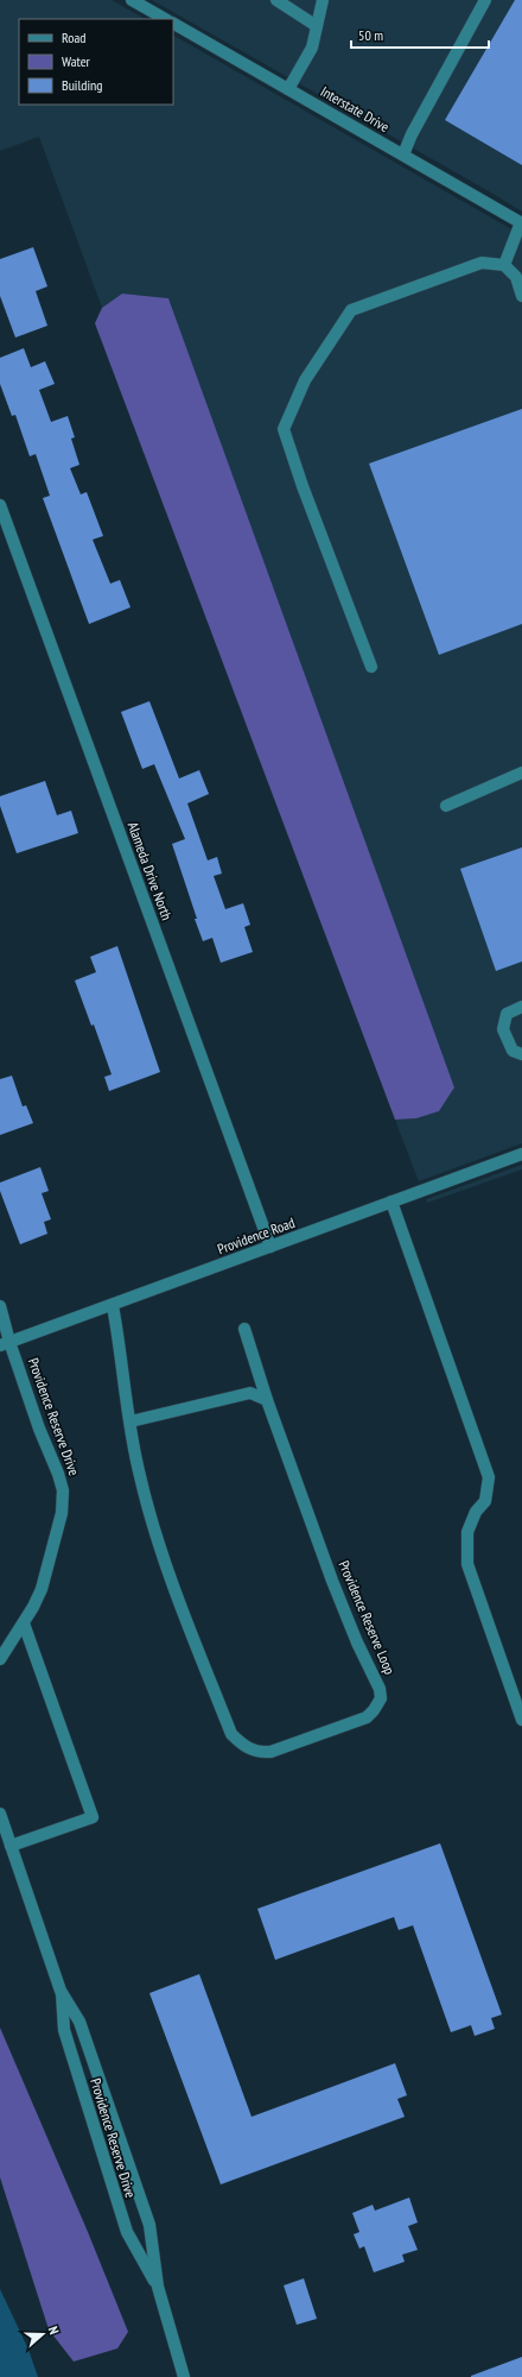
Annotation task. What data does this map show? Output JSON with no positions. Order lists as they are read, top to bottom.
{
  "streets": {
    "street": [
      "Interstate Drive",
      "Alameda Drive North",
      "Providence Road",
      "Providence Reserve Drive",
      "Providence Reserve Loop"
    ]
  },
  "crossings": [
    ["Alameda Drive North", "Providence Road"],
    ["Providence Road", "Providence Reserve Drive"],
    ["Providence Road", "Providence Reserve Loop"]
  ],
  "legend": ["Road", "Water", "Building"],
  "scale_bar": "50 m",
  "north": "right"
}
